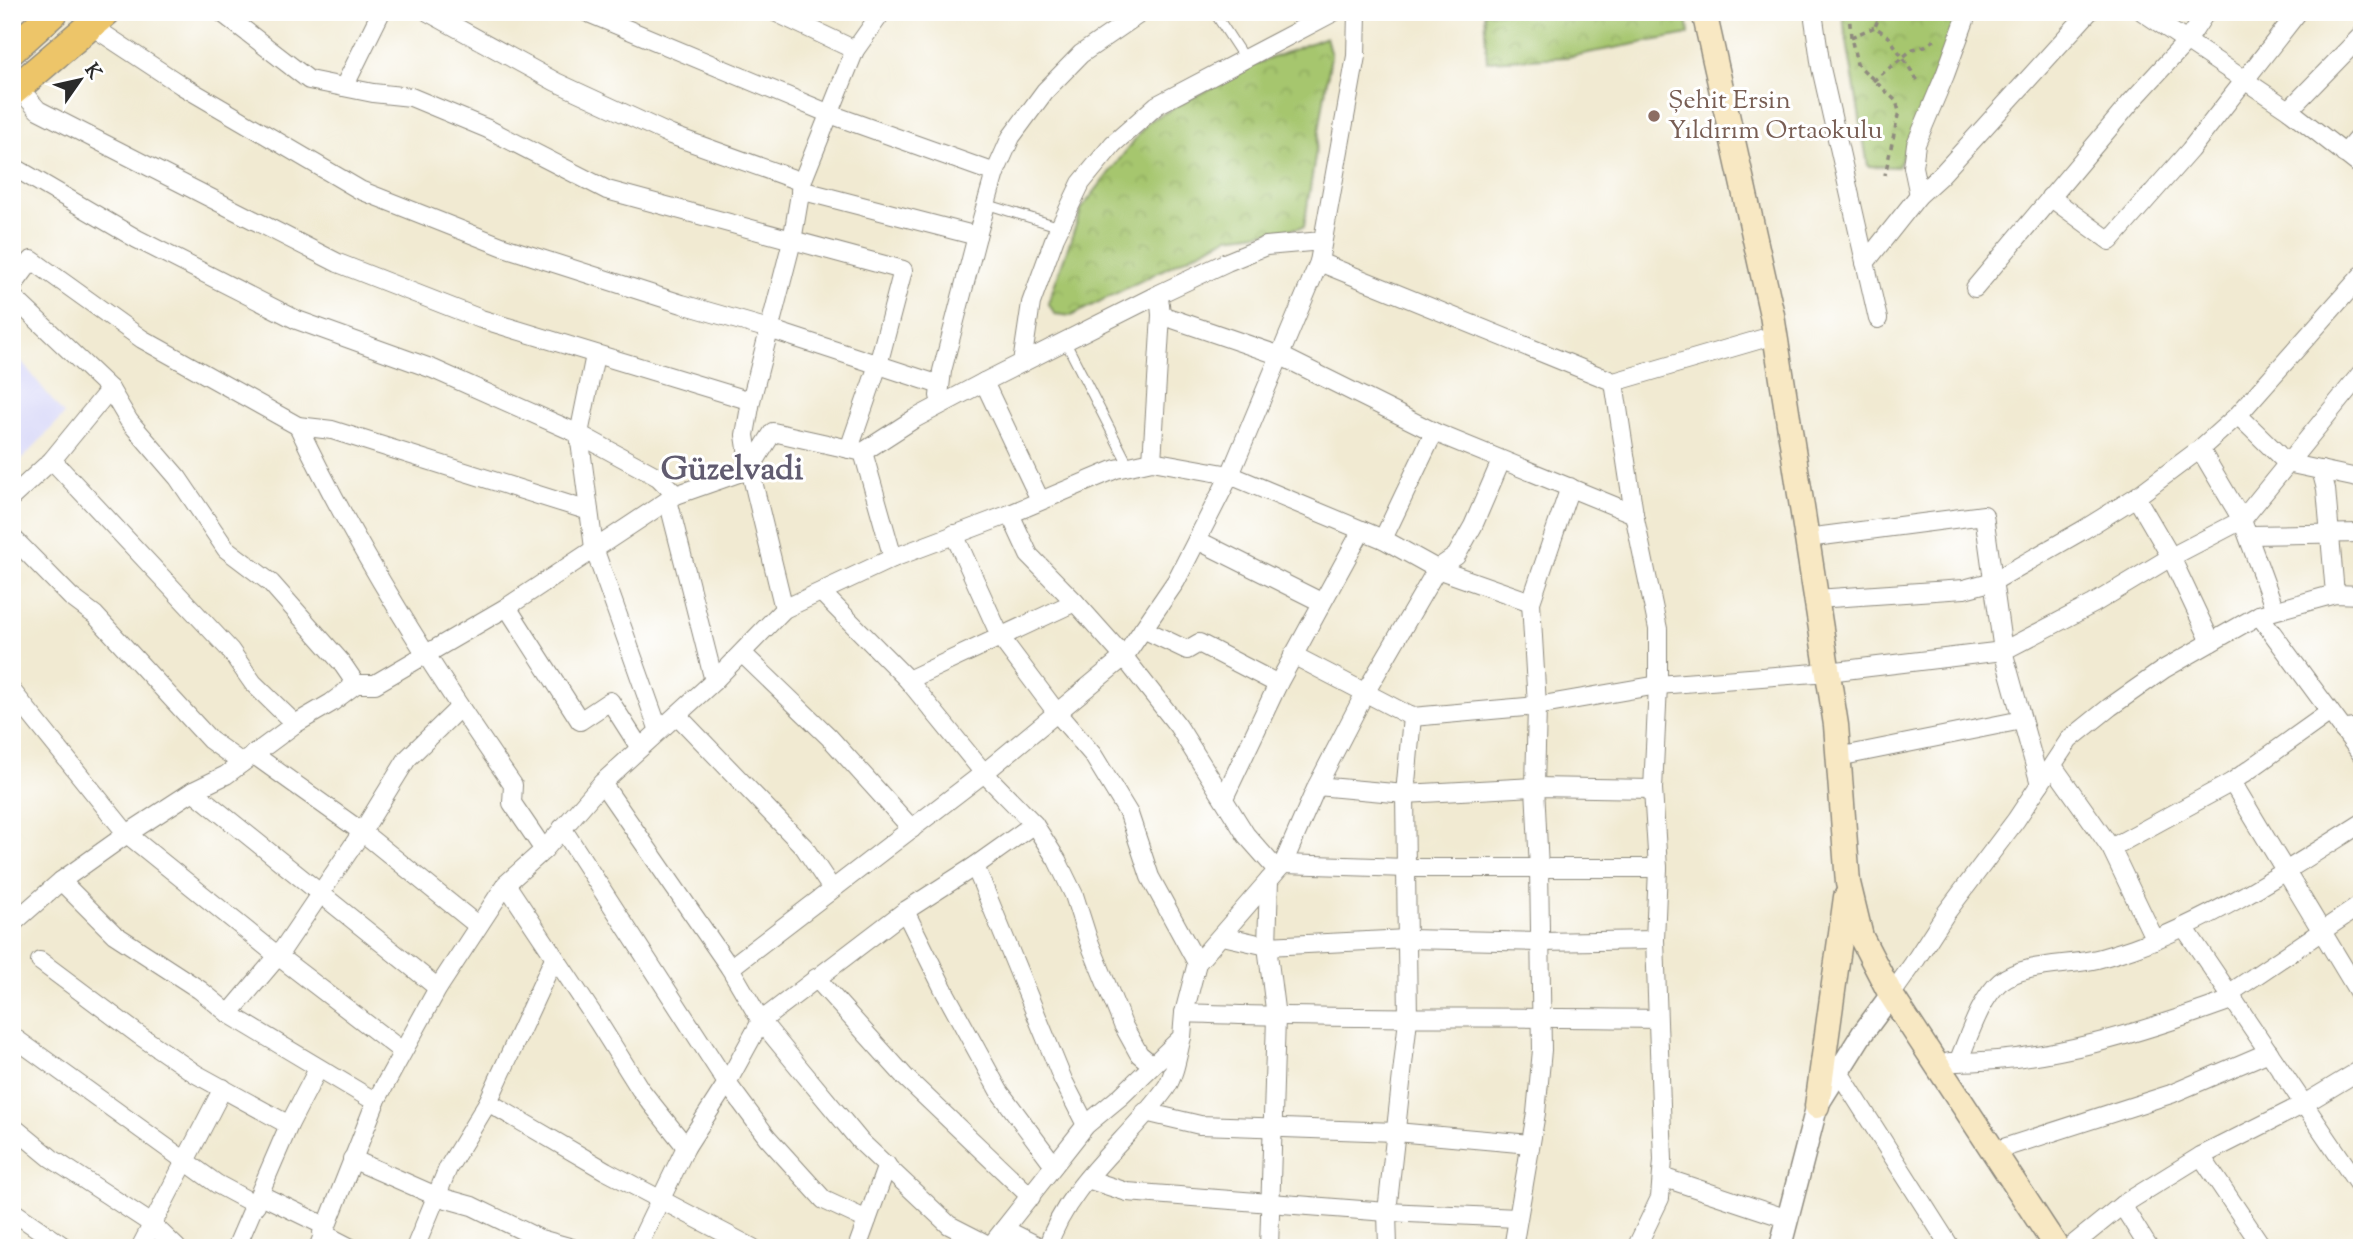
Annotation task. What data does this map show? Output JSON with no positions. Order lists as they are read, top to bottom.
{
  "districts": ["Güzelvadi"],
  "places": ["Şehit Ersin Yıldırım Ortaokulu"],
  "north": "top right"
}
